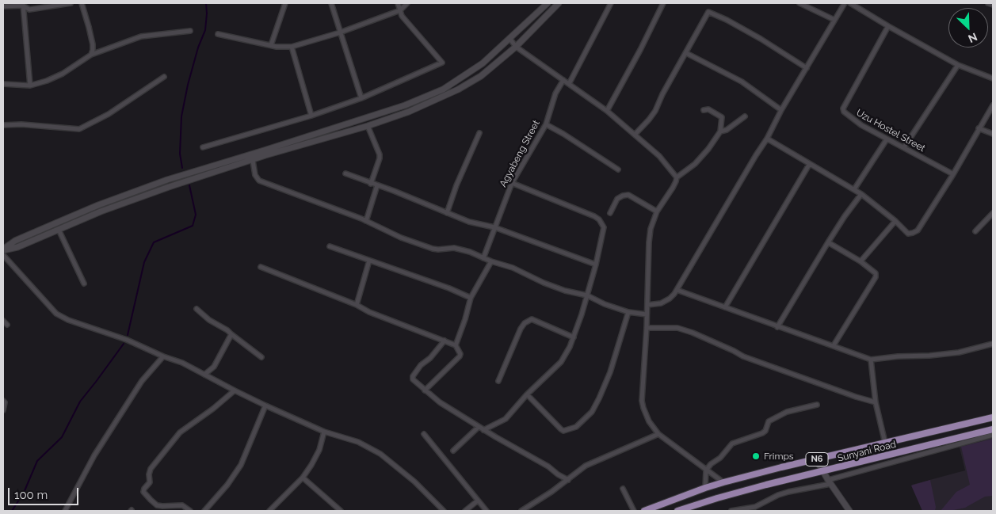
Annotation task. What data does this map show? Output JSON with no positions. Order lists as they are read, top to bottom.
{
  "streets": {
    "main road": ["Sunyani Road", "N6"],
    "street": ["Uzu Hostel Street", "Agyabeng Street"]
  },
  "places": ["Frimps"],
  "scale_bar": "100 m",
  "north": "bottom right"
}
